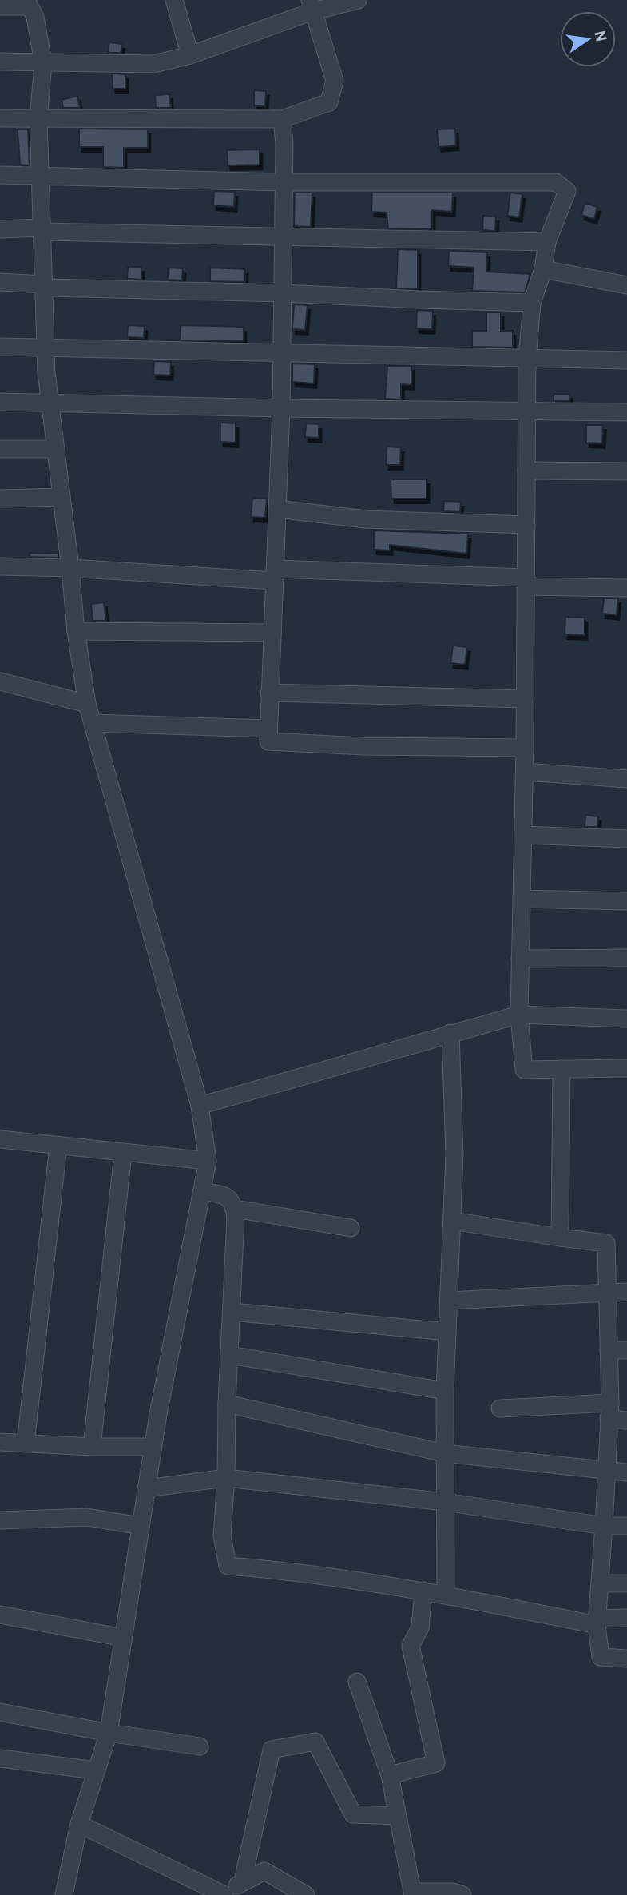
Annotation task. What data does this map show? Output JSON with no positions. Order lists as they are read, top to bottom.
{
  "north": "right"
}
